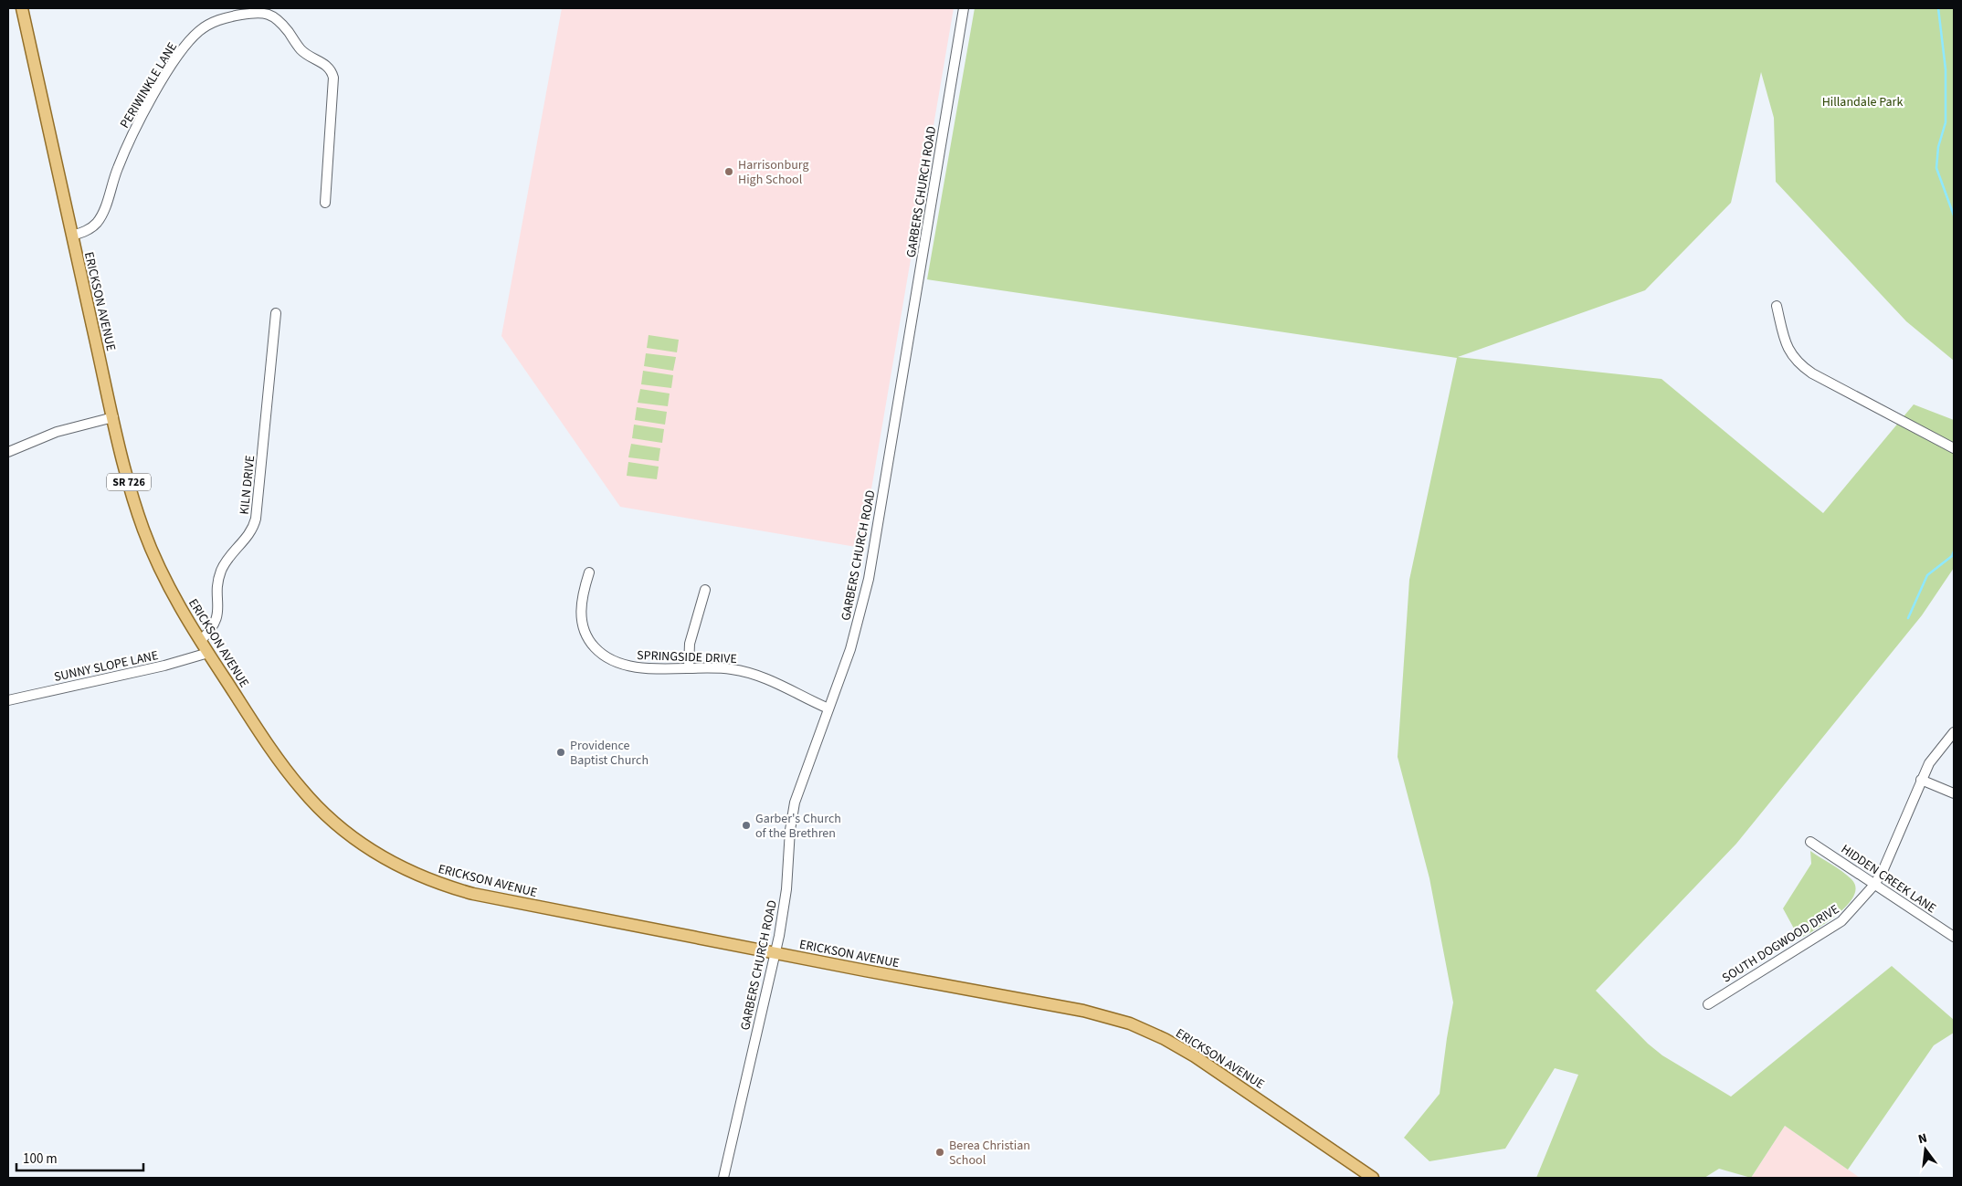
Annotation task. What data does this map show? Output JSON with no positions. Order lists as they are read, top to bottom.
{
  "streets": {
    "main road": ["ERICKSON AVENUE", "SR 726"],
    "street": [
      "PERIWINKLE LANE",
      "GARBERS CHURCH ROAD",
      "KILN DRIVE",
      "SPRINGSIDE DRIVE",
      "SUNNY SLOPE LANE",
      "HIDDEN CREEK LANE",
      "SOUTH DOGWOOD DRIVE"
    ]
  },
  "crossings": [
    ["PERIWINKLE LANE", "ERICKSON AVENUE"],
    ["GARBERS CHURCH ROAD", "ERICKSON AVENUE"],
    ["GARBERS CHURCH ROAD", "SPRINGSIDE DRIVE"],
    ["ERICKSON AVENUE", "KILN DRIVE"],
    ["ERICKSON AVENUE", "SUNNY SLOPE LANE"],
    ["HIDDEN CREEK LANE", "SOUTH DOGWOOD DRIVE"]
  ],
  "parks": ["Hillandale Park"],
  "places": [
    "Harrisonburg High School",
    "Providence Baptist Church",
    "Garber's Church of the Brethren",
    "Berea Christian School"
  ],
  "scale_bar": "100 m",
  "north": "top"
}
